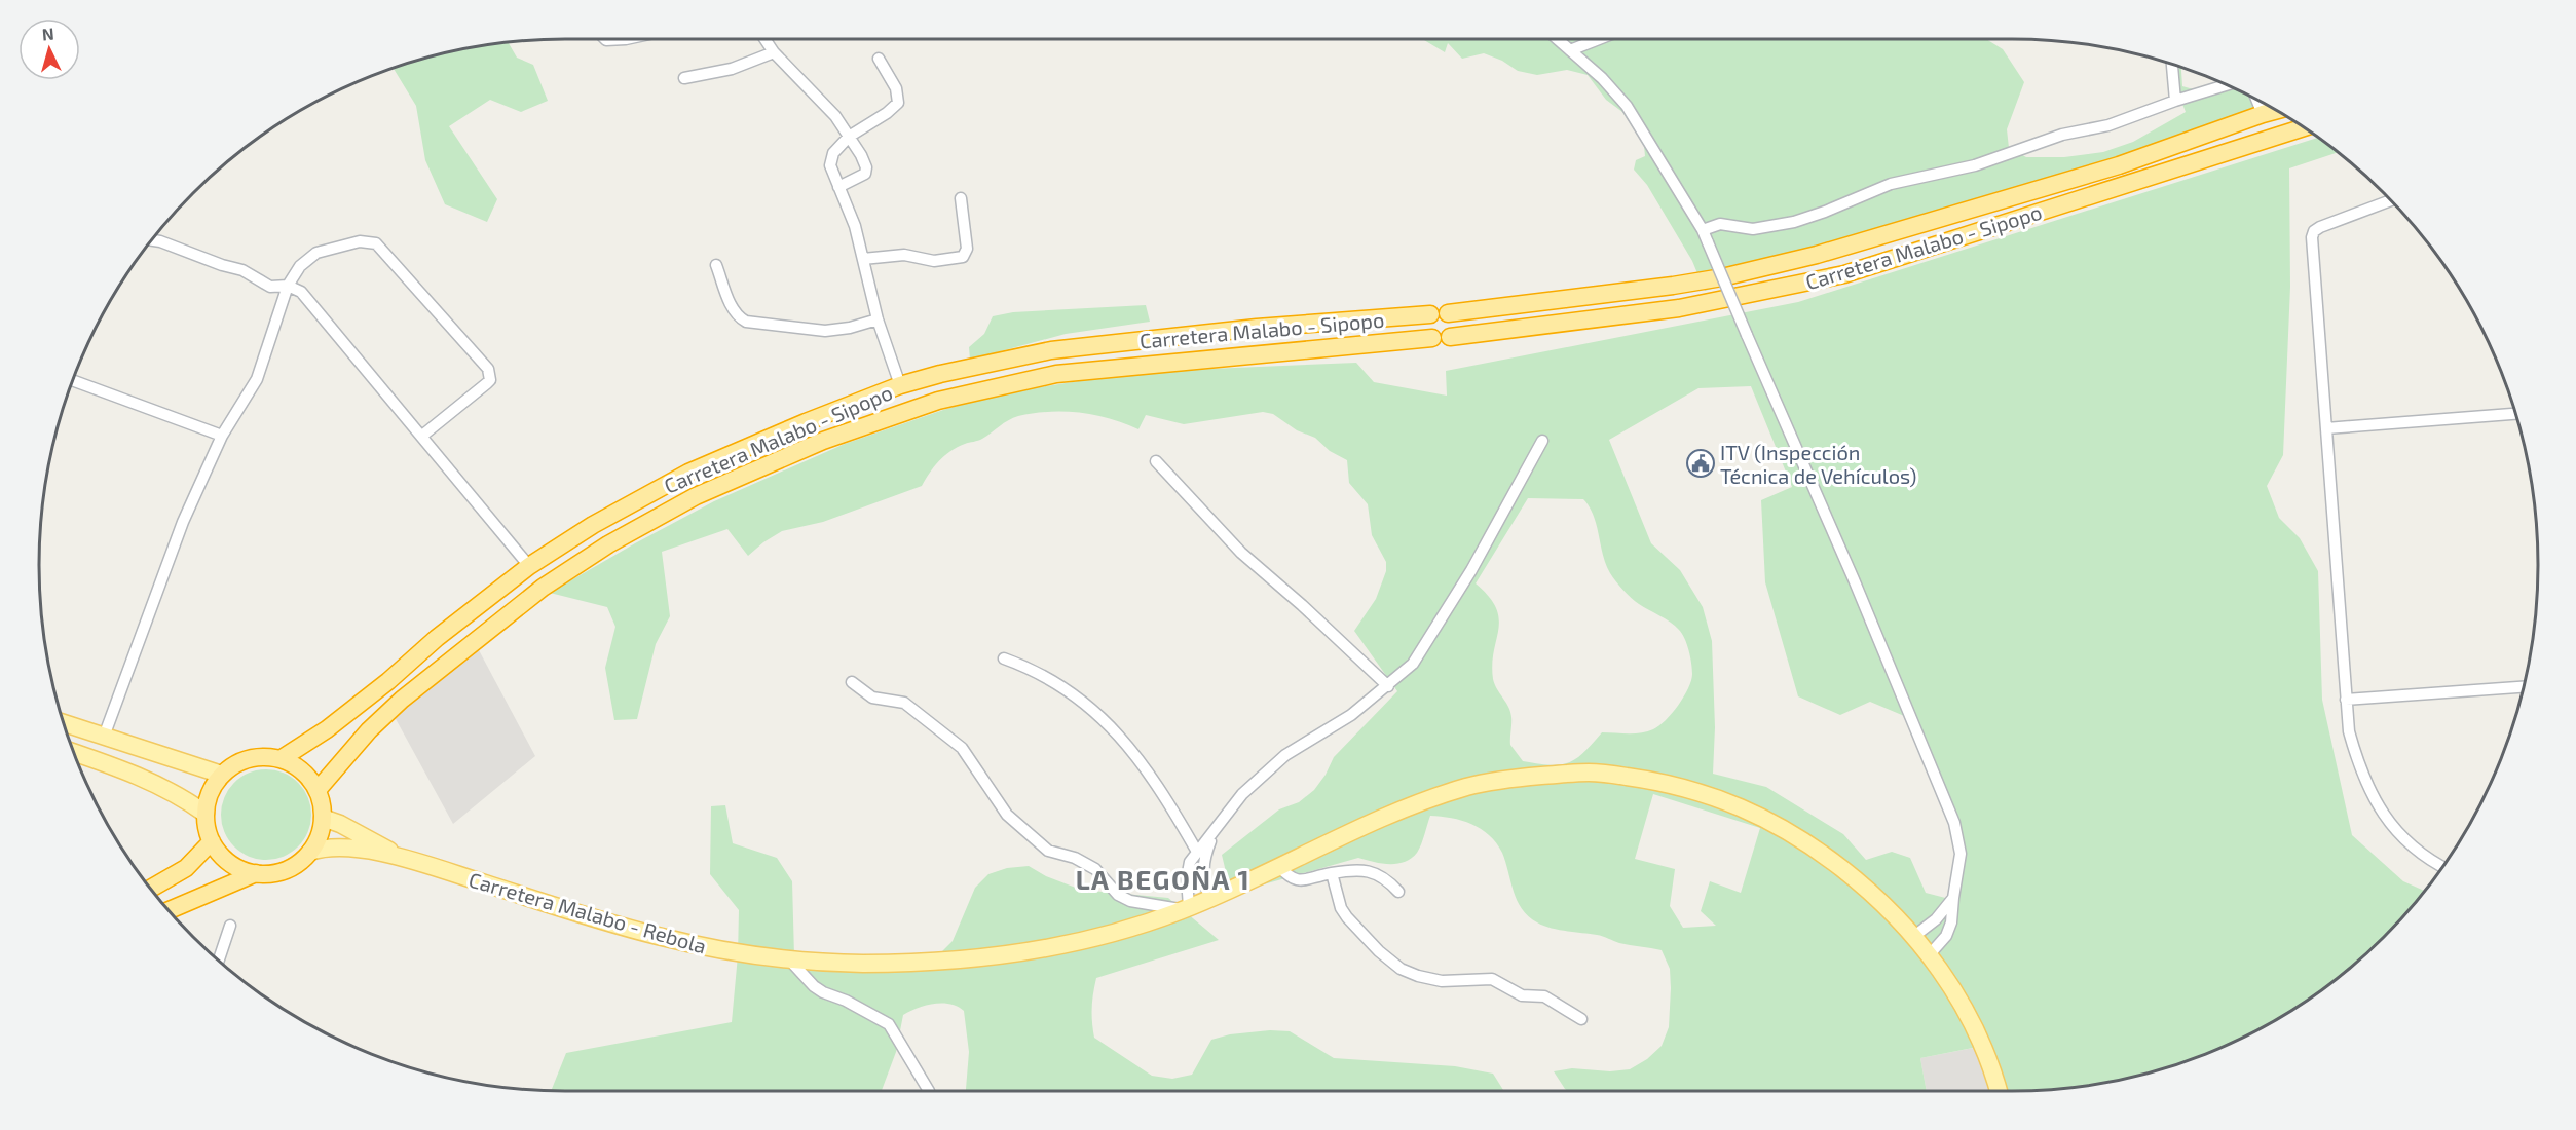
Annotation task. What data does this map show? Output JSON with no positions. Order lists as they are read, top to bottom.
{
  "streets": {
    "highway": ["Carretera Malabo - Sipopo"],
    "main road": ["Carretera Malabo - Rebola"]
  },
  "crossings": [
    ["Carretera Malabo - Sipopo", "Carretera Malabo - Rebola"]
  ],
  "districts": ["LA BEGOÑA 1"],
  "places": {
    "public building": ["ITV (Inspección Técnica de Vehículos)"]
  },
  "north": "top"
}
